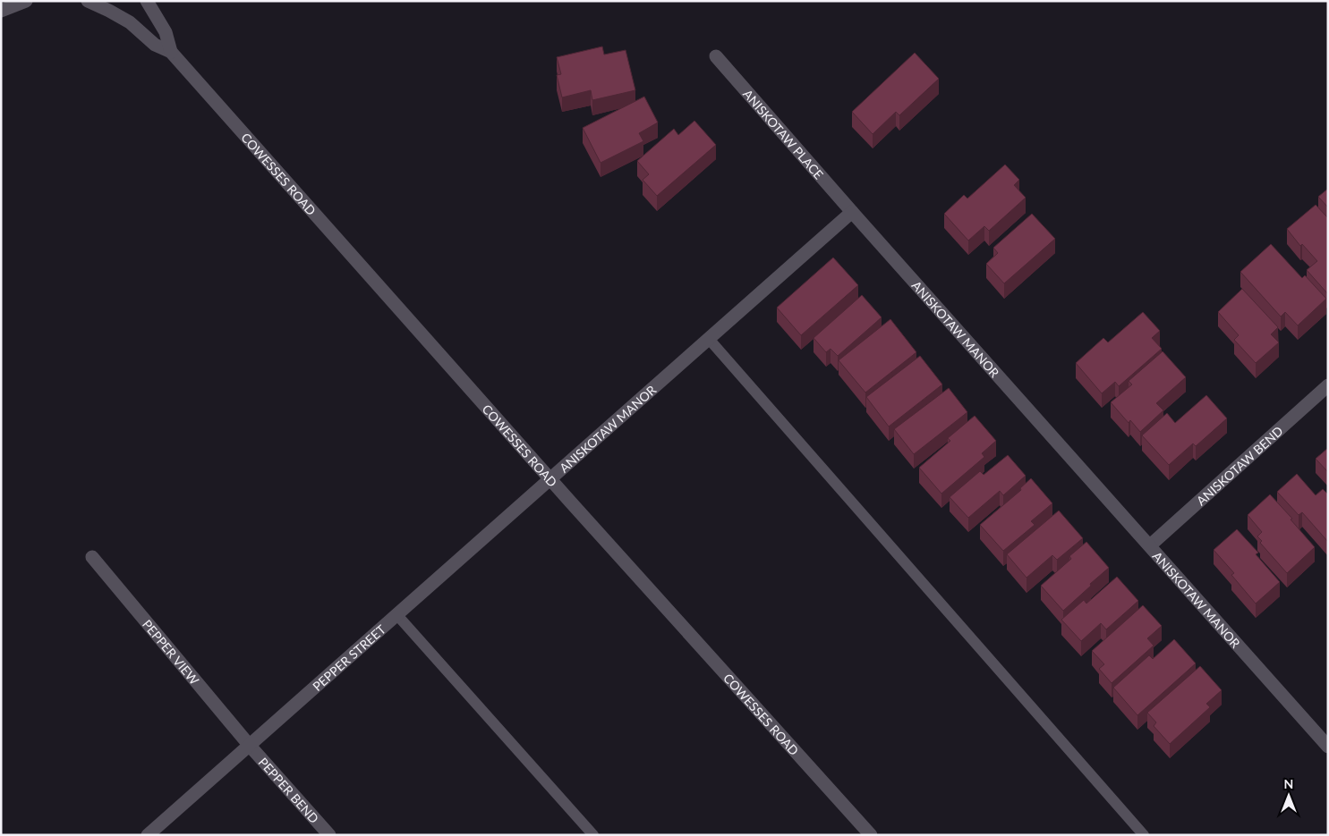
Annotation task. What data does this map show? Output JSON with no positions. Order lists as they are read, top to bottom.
{
  "streets": {
    "street": [
      "ANISKOTAW PLACE",
      "COWESSES ROAD",
      "ANISKOTAW MANOR",
      "ANISKOTAW BEND",
      "PEPPER VIEW",
      "PEPPER STREET",
      "PEPPER BEND"
    ]
  },
  "crossings": [
    ["ANISKOTAW PLACE", "ANISKOTAW MANOR"],
    ["COWESSES ROAD", "ANISKOTAW MANOR"],
    ["COWESSES ROAD", "PEPPER STREET"],
    ["ANISKOTAW MANOR", "ANISKOTAW BEND"],
    ["ANISKOTAW MANOR", "PEPPER STREET"],
    ["PEPPER VIEW", "PEPPER STREET"],
    ["PEPPER VIEW", "PEPPER BEND"],
    ["PEPPER STREET", "PEPPER BEND"]
  ],
  "north": "top"
}
